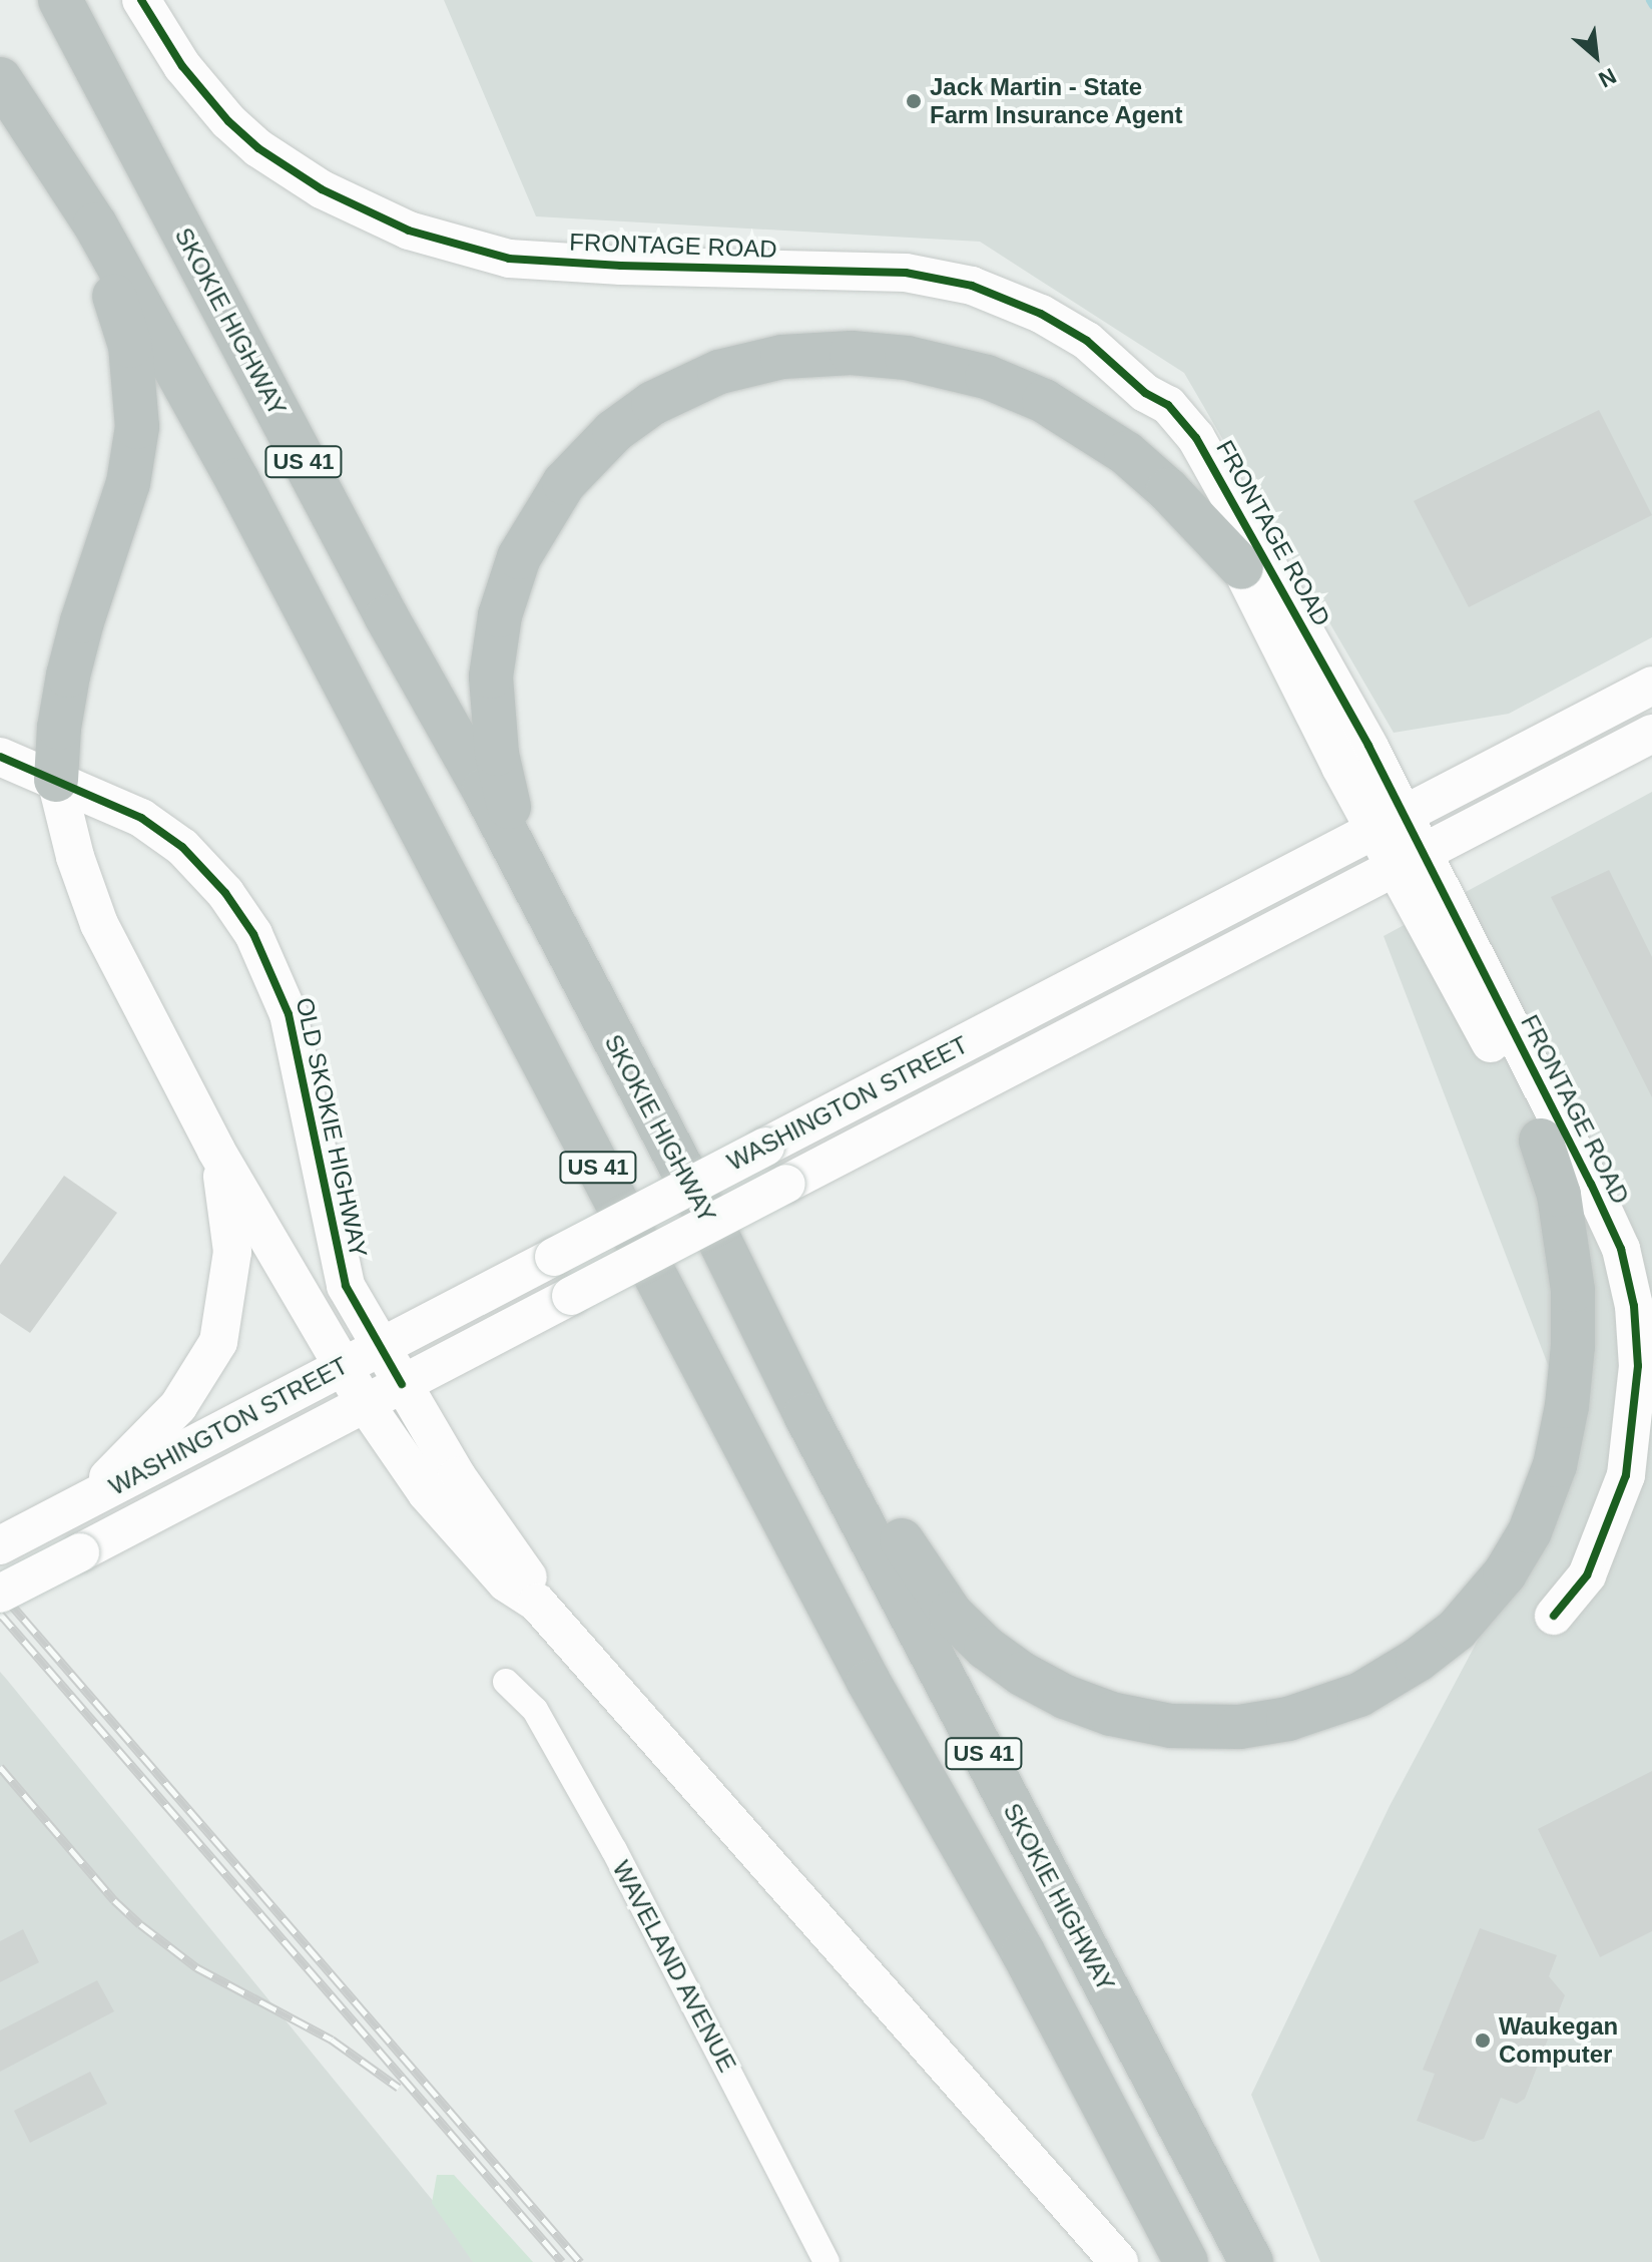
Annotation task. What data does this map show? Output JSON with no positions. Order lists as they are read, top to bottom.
{
  "streets": {
    "highway": ["SKOKIE HIGHWAY", "US 41"],
    "main road": ["FRONTAGE ROAD", "WASHINGTON STREET", "OLD SKOKIE HIGHWAY"],
    "street": ["WAVELAND AVENUE"]
  },
  "crossings": [
    ["FRONTAGE ROAD", "WASHINGTON STREET"],
    ["WASHINGTON STREET", "OLD SKOKIE HIGHWAY"]
  ],
  "places": ["Jack Martin - State Farm Insurance Agent", "Waukegan Computer"],
  "north": "bottom right"
}
